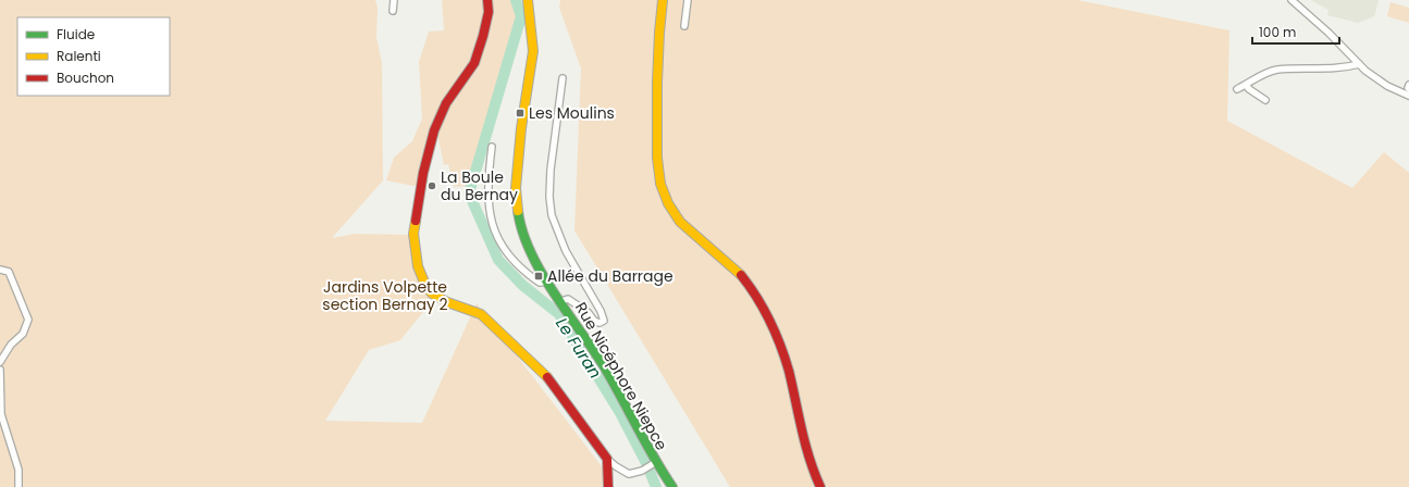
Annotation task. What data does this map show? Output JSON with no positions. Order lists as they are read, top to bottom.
{
  "streets": {
    "street": ["Rue Nicéphore Niepce"]
  },
  "water": ["Le Furan"],
  "parks": ["Jardins Volpette section Bernay 2"],
  "places": {
    "transit": ["Les Moulins", "Allée du Barrage"],
    "other": ["La Boule du Bernay"]
  },
  "legend": ["Fluide", "Ralenti", "Bouchon"],
  "scale_bar": "100 m"
}
